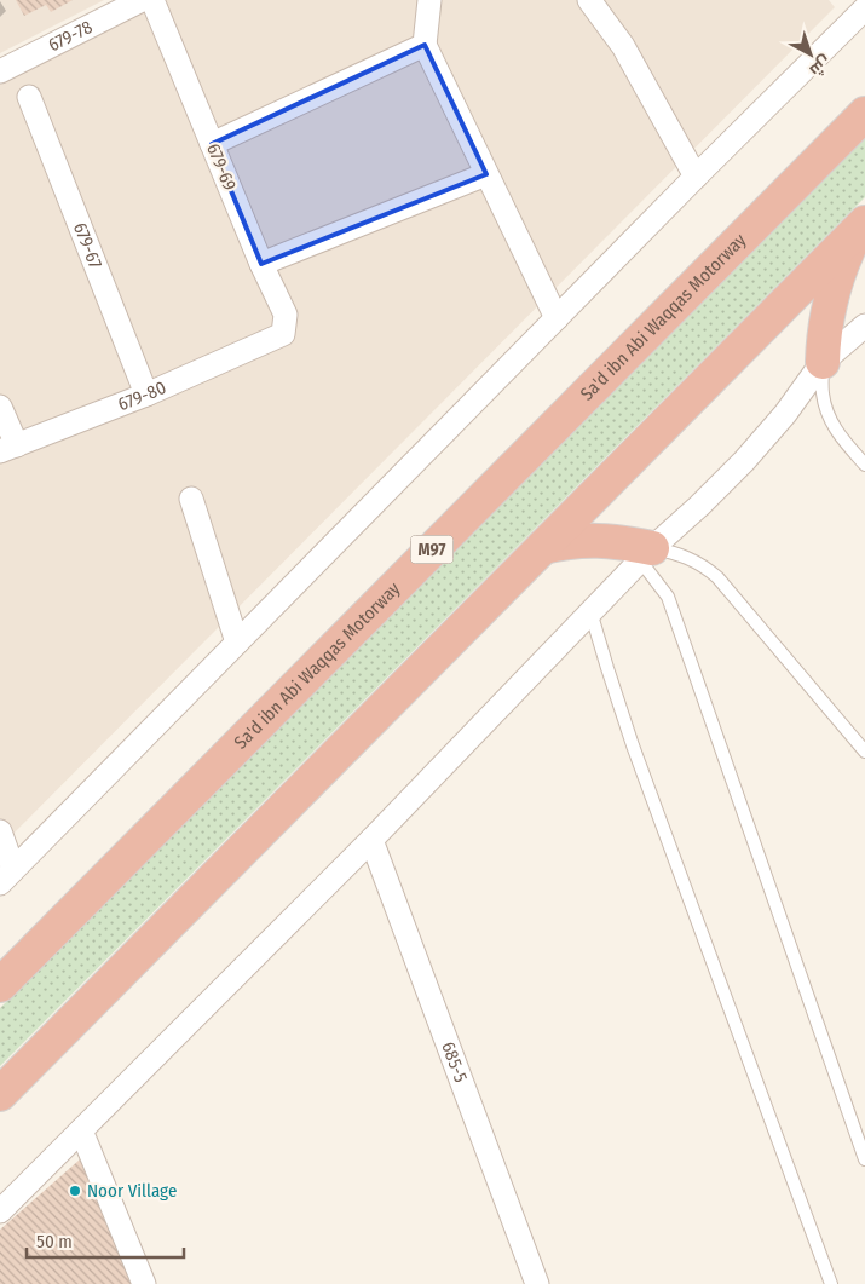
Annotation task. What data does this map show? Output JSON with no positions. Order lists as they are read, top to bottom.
{
  "streets": {
    "highway": ["Sa'd ibn Abi Waqqas Motorway", "M97"],
    "street": [
      "679-78",
      "679-69",
      "679-67",
      "679-80",
      "685-5"
    ]
  },
  "crossings": [
    ["679-69", "679-80"],
    ["679-67", "679-80"]
  ],
  "places": ["Noor Village"],
  "scale_bar": "50 m",
  "north": "bottom right"
}
